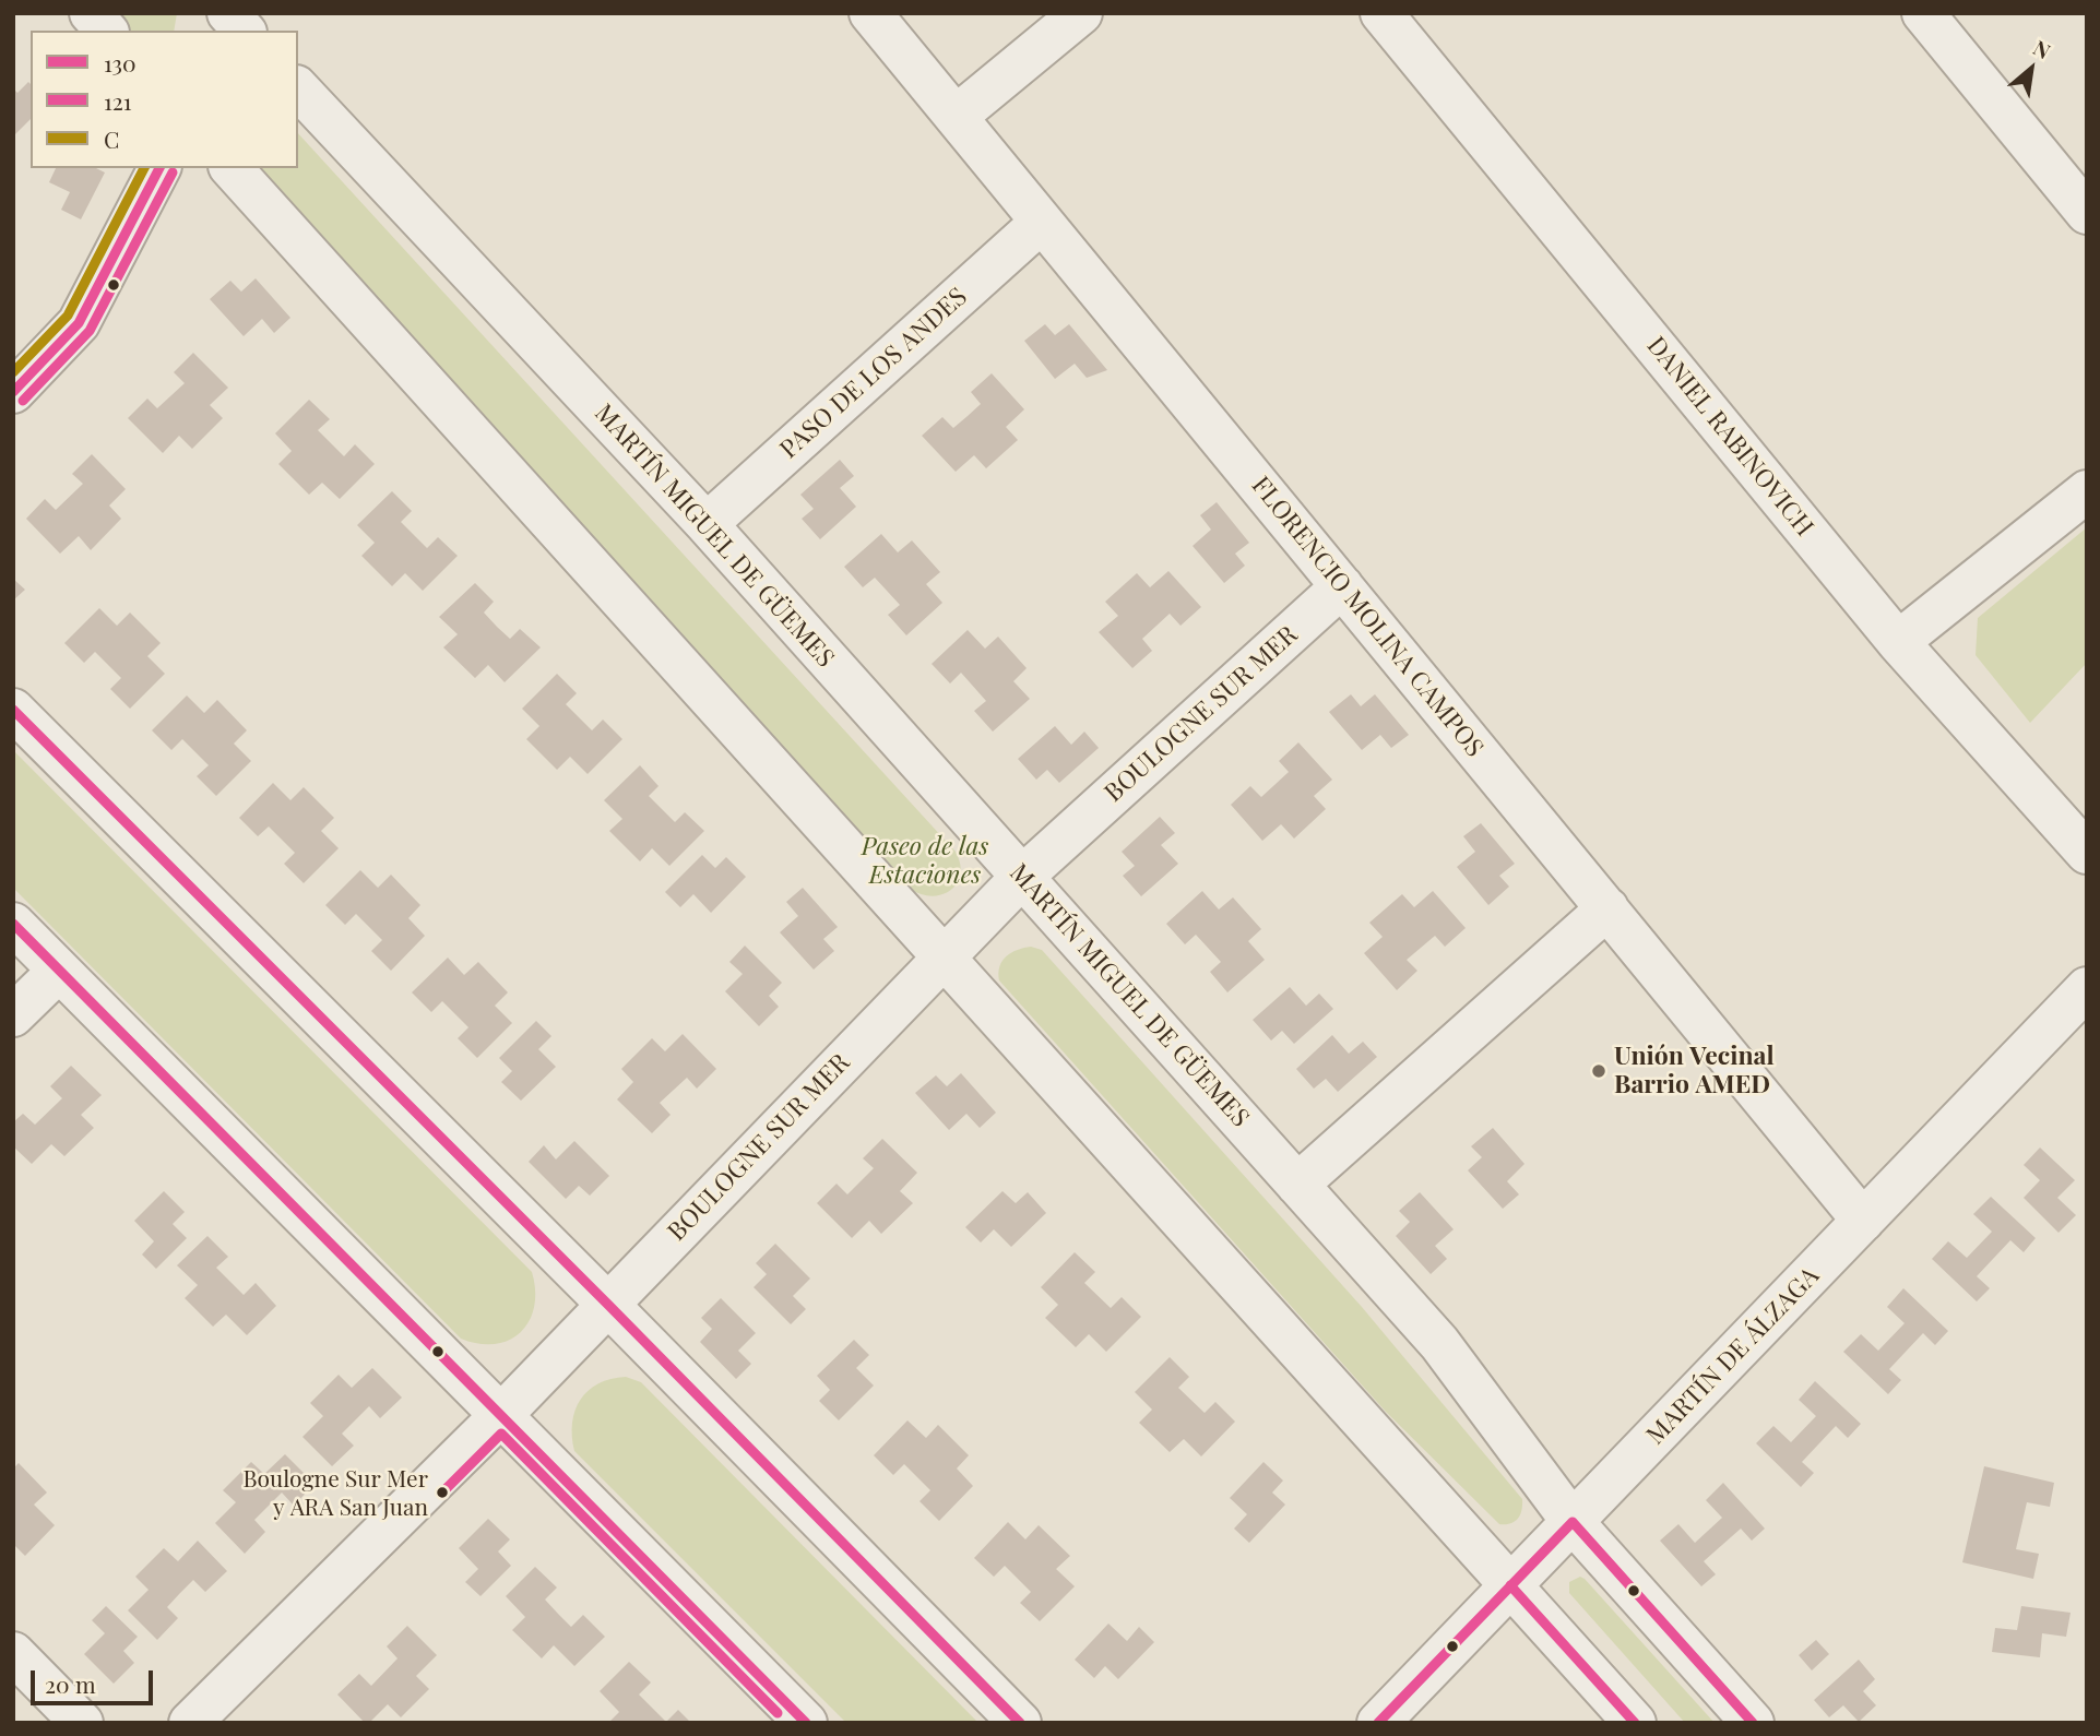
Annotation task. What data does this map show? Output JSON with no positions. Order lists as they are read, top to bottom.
{
  "streets": {
    "street": [
      "PASO DE LOS ANDES",
      "DANIEL RABINOVICH",
      "MARTÍN MIGUEL DE GÜEMES",
      "FLORENCIO MOLINA CAMPOS",
      "BOULOGNE SUR MER",
      "MARTÍN DE ÁLZAGA"
    ]
  },
  "crossings": [
    ["PASO DE LOS ANDES", "MARTÍN MIGUEL DE GÜEMES"],
    ["PASO DE LOS ANDES", "FLORENCIO MOLINA CAMPOS"],
    ["MARTÍN MIGUEL DE GÜEMES", "BOULOGNE SUR MER"],
    ["MARTÍN MIGUEL DE GÜEMES", "MARTÍN DE ÁLZAGA"],
    ["FLORENCIO MOLINA CAMPOS", "BOULOGNE SUR MER"],
    ["FLORENCIO MOLINA CAMPOS", "MARTÍN DE ÁLZAGA"]
  ],
  "parks": ["Paseo de las Estaciones"],
  "places": ["Unión Vecinal Barrio AMED", "Boulogne Sur Mer y ARA San Juan"],
  "lines": ["transit line 130", "transit line C", "transit line 121"],
  "legend": ["130", "121", "C"],
  "scale_bar": "20 m",
  "north": "top right"
}
